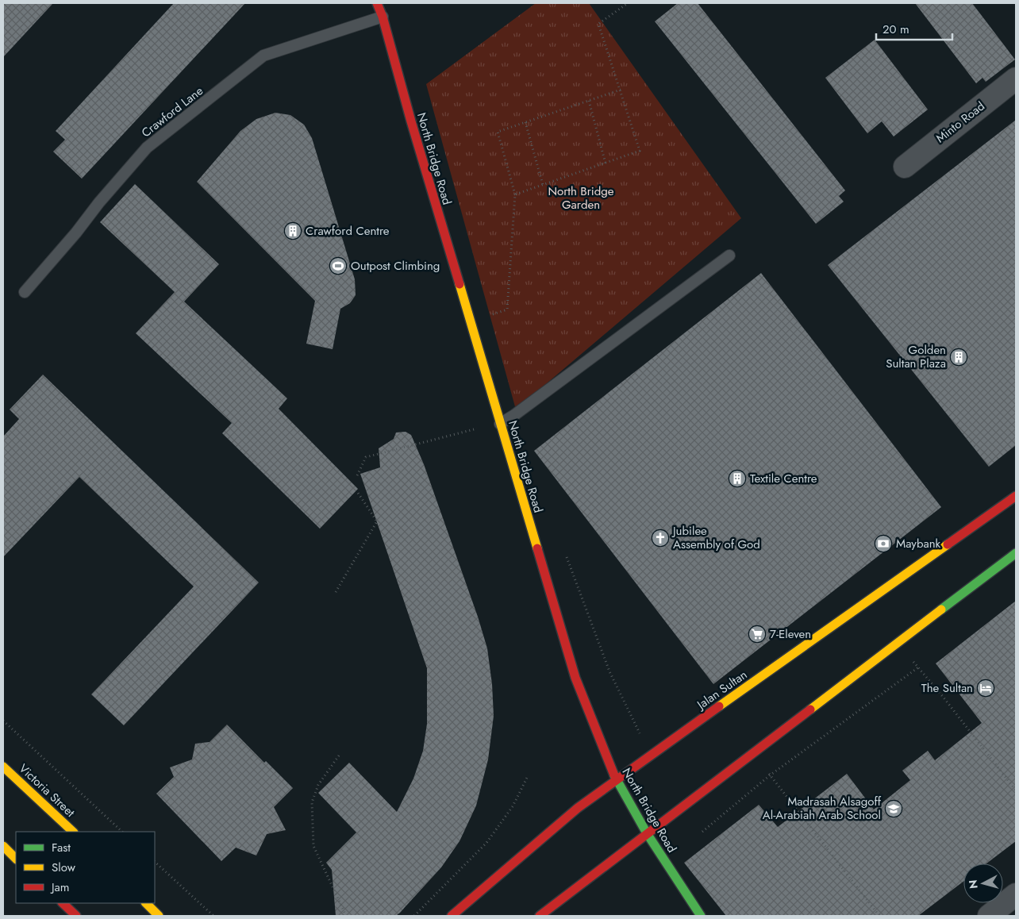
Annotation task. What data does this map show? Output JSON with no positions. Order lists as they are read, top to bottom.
{
  "streets": {
    "main road": ["North Bridge Road", "Jalan Sultan", "Victoria Street"],
    "street": ["Minto Road"],
    "lane": ["Crawford Lane"]
  },
  "crossings": [
    ["Crawford Lane", "North Bridge Road"],
    ["North Bridge Road", "Jalan Sultan"]
  ],
  "parks": ["North Bridge Garden"],
  "places": {
    "building": ["Crawford Centre", "Golden Sultan Plaza", "Textile Centre"],
    "sports": ["Outpost Climbing"],
    "church": ["Jubilee Assembly of God"],
    "bank": ["Maybank"],
    "supermarket": ["7-Eleven"],
    "hotel": ["The Sultan"],
    "school or university": ["Madrasah Alsagoff Al-Arabiah Arab School"]
  },
  "legend": ["Fast", "Slow", "Jam"],
  "scale_bar": "20 m",
  "north": "left"
}
